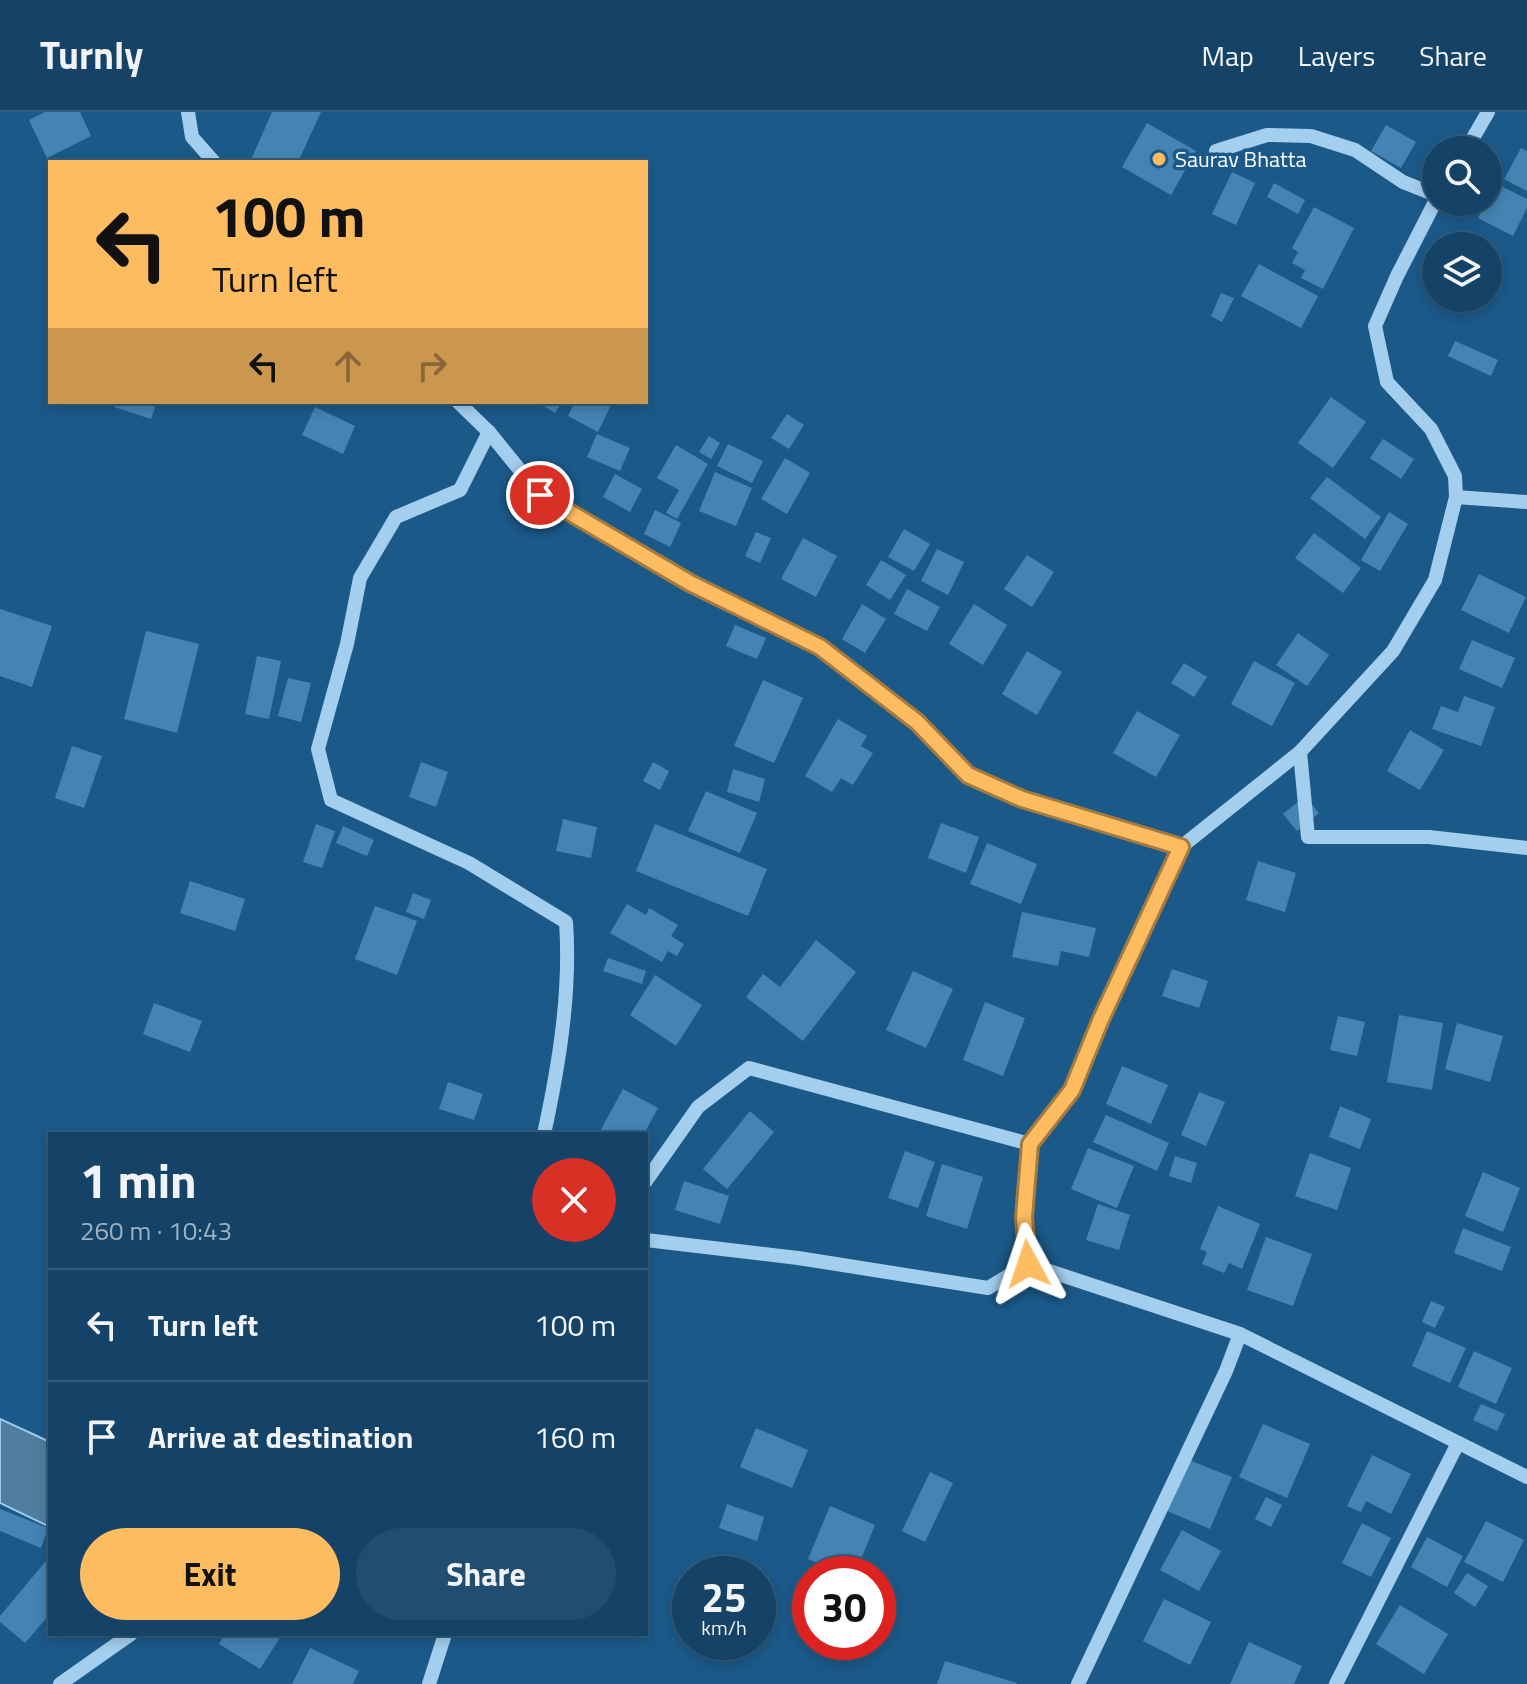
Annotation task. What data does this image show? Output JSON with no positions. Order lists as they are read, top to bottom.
{
  "places": ["Saurav Bhatta"],
  "page": {
    "header": "Turnly",
    "nav": ["Map", "Layers", "Share"],
    "turn": ["100 m", "Turn left"],
    "heading": ["1 min", "260 m · 10:43"],
    "list": [
      {
        "name": "Turn left",
        "value": "100 m"
      },
      {
        "name": "Arrive at destination",
        "value": "160 m"
      }
    ],
    "buttons": ["Exit", "Share"],
    "speed": "25 km/h",
    "limit": "30"
  }
}
